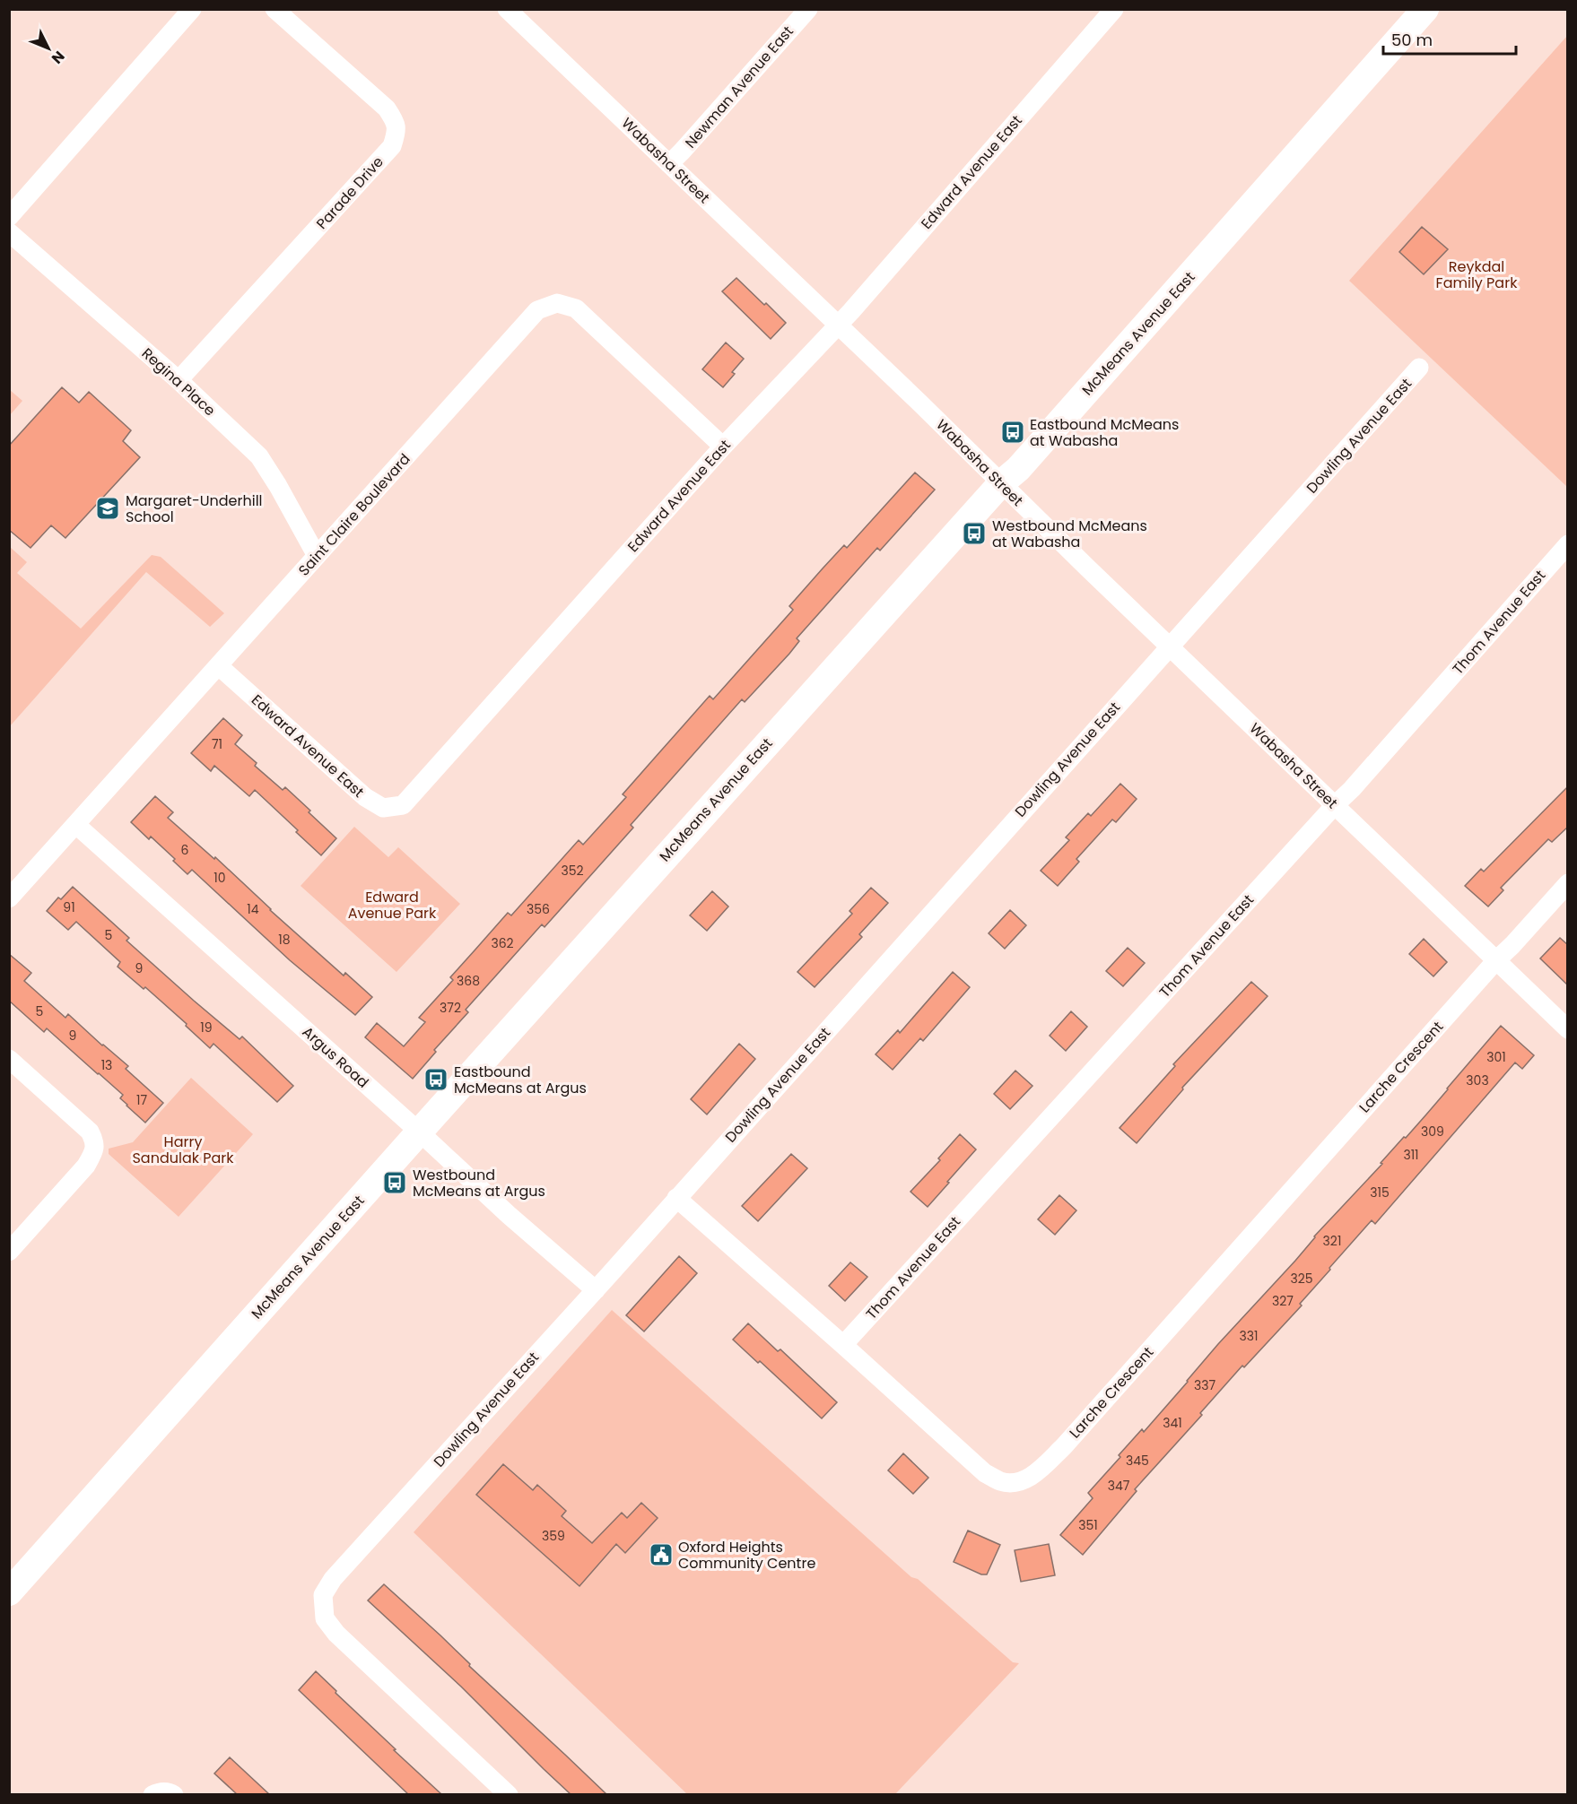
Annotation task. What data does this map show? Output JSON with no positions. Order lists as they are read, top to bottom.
{
  "streets": {
    "street": [
      "Newman Avenue East",
      "Wabasha Street",
      "Edward Avenue East",
      "Parade Drive",
      "McMeans Avenue East",
      "Regina Place",
      "Dowling Avenue East",
      "Saint Claire Boulevard",
      "Thom Avenue East",
      "Argus Road",
      "Larche Crescent"
    ]
  },
  "crossings": [
    ["Newman Avenue East", "Wabasha Street"],
    ["Wabasha Street", "Edward Avenue East"],
    ["Wabasha Street", "McMeans Avenue East"],
    ["Wabasha Street", "Dowling Avenue East"],
    ["Wabasha Street", "Thom Avenue East"],
    ["Wabasha Street", "Larche Crescent"],
    ["Edward Avenue East", "Saint Claire Boulevard"],
    ["Parade Drive", "Regina Place"],
    ["McMeans Avenue East", "Argus Road"],
    ["Regina Place", "Saint Claire Boulevard"],
    ["Dowling Avenue East", "Argus Road"],
    ["Dowling Avenue East", "Larche Crescent"],
    ["Saint Claire Boulevard", "Argus Road"],
    ["Thom Avenue East", "Larche Crescent"]
  ],
  "parks": ["Reykdal Family Park", "Edward Avenue Park", "Harry Sandulak Park"],
  "places": {
    "bus stop": [
      "Eastbound McMeans at Wabasha",
      "Westbound McMeans at Wabasha",
      "Eastbound McMeans at Argus",
      "Westbound McMeans at Argus"
    ],
    "school or university": ["Margaret-Underhill School"],
    "public building": ["Oxford Heights Community Centre"]
  },
  "house_numbers": [
    "71",
    "6",
    "352",
    "10",
    "91",
    "14",
    "356",
    "5",
    "18",
    "362",
    "9",
    "368",
    "372",
    "5",
    "19",
    "9",
    "301",
    "13",
    "303",
    "17",
    "309",
    "311",
    "315",
    "321",
    "325",
    "327",
    "331",
    "337",
    "341",
    "345",
    "347",
    "351",
    "359"
  ],
  "scale_bar": "50 m",
  "north": "bottom right"
}
